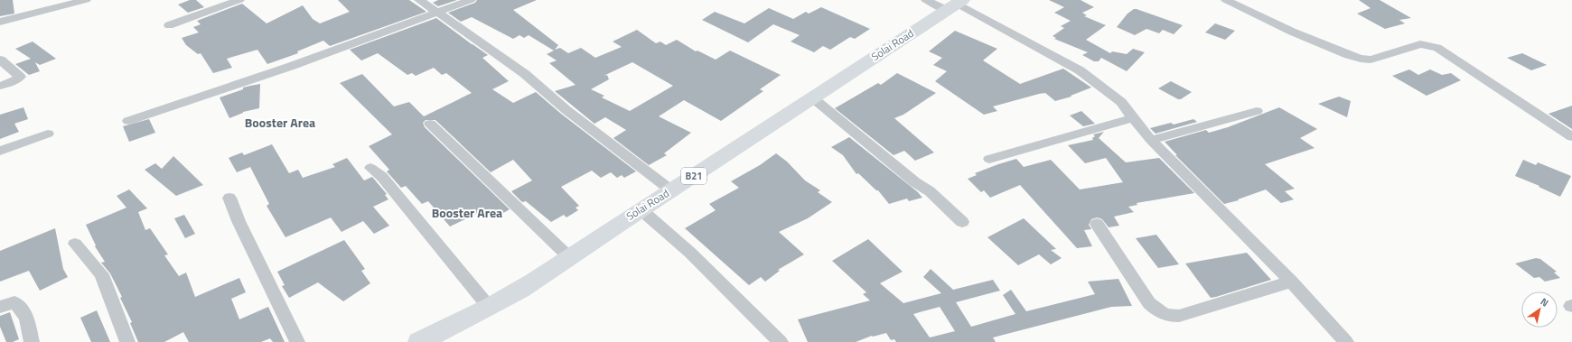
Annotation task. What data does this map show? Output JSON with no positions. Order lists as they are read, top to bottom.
{
  "streets": {
    "highway": ["Solai Road", "B21"]
  },
  "districts": ["Booster Area", "Booster Area"],
  "north": "top right"
}
